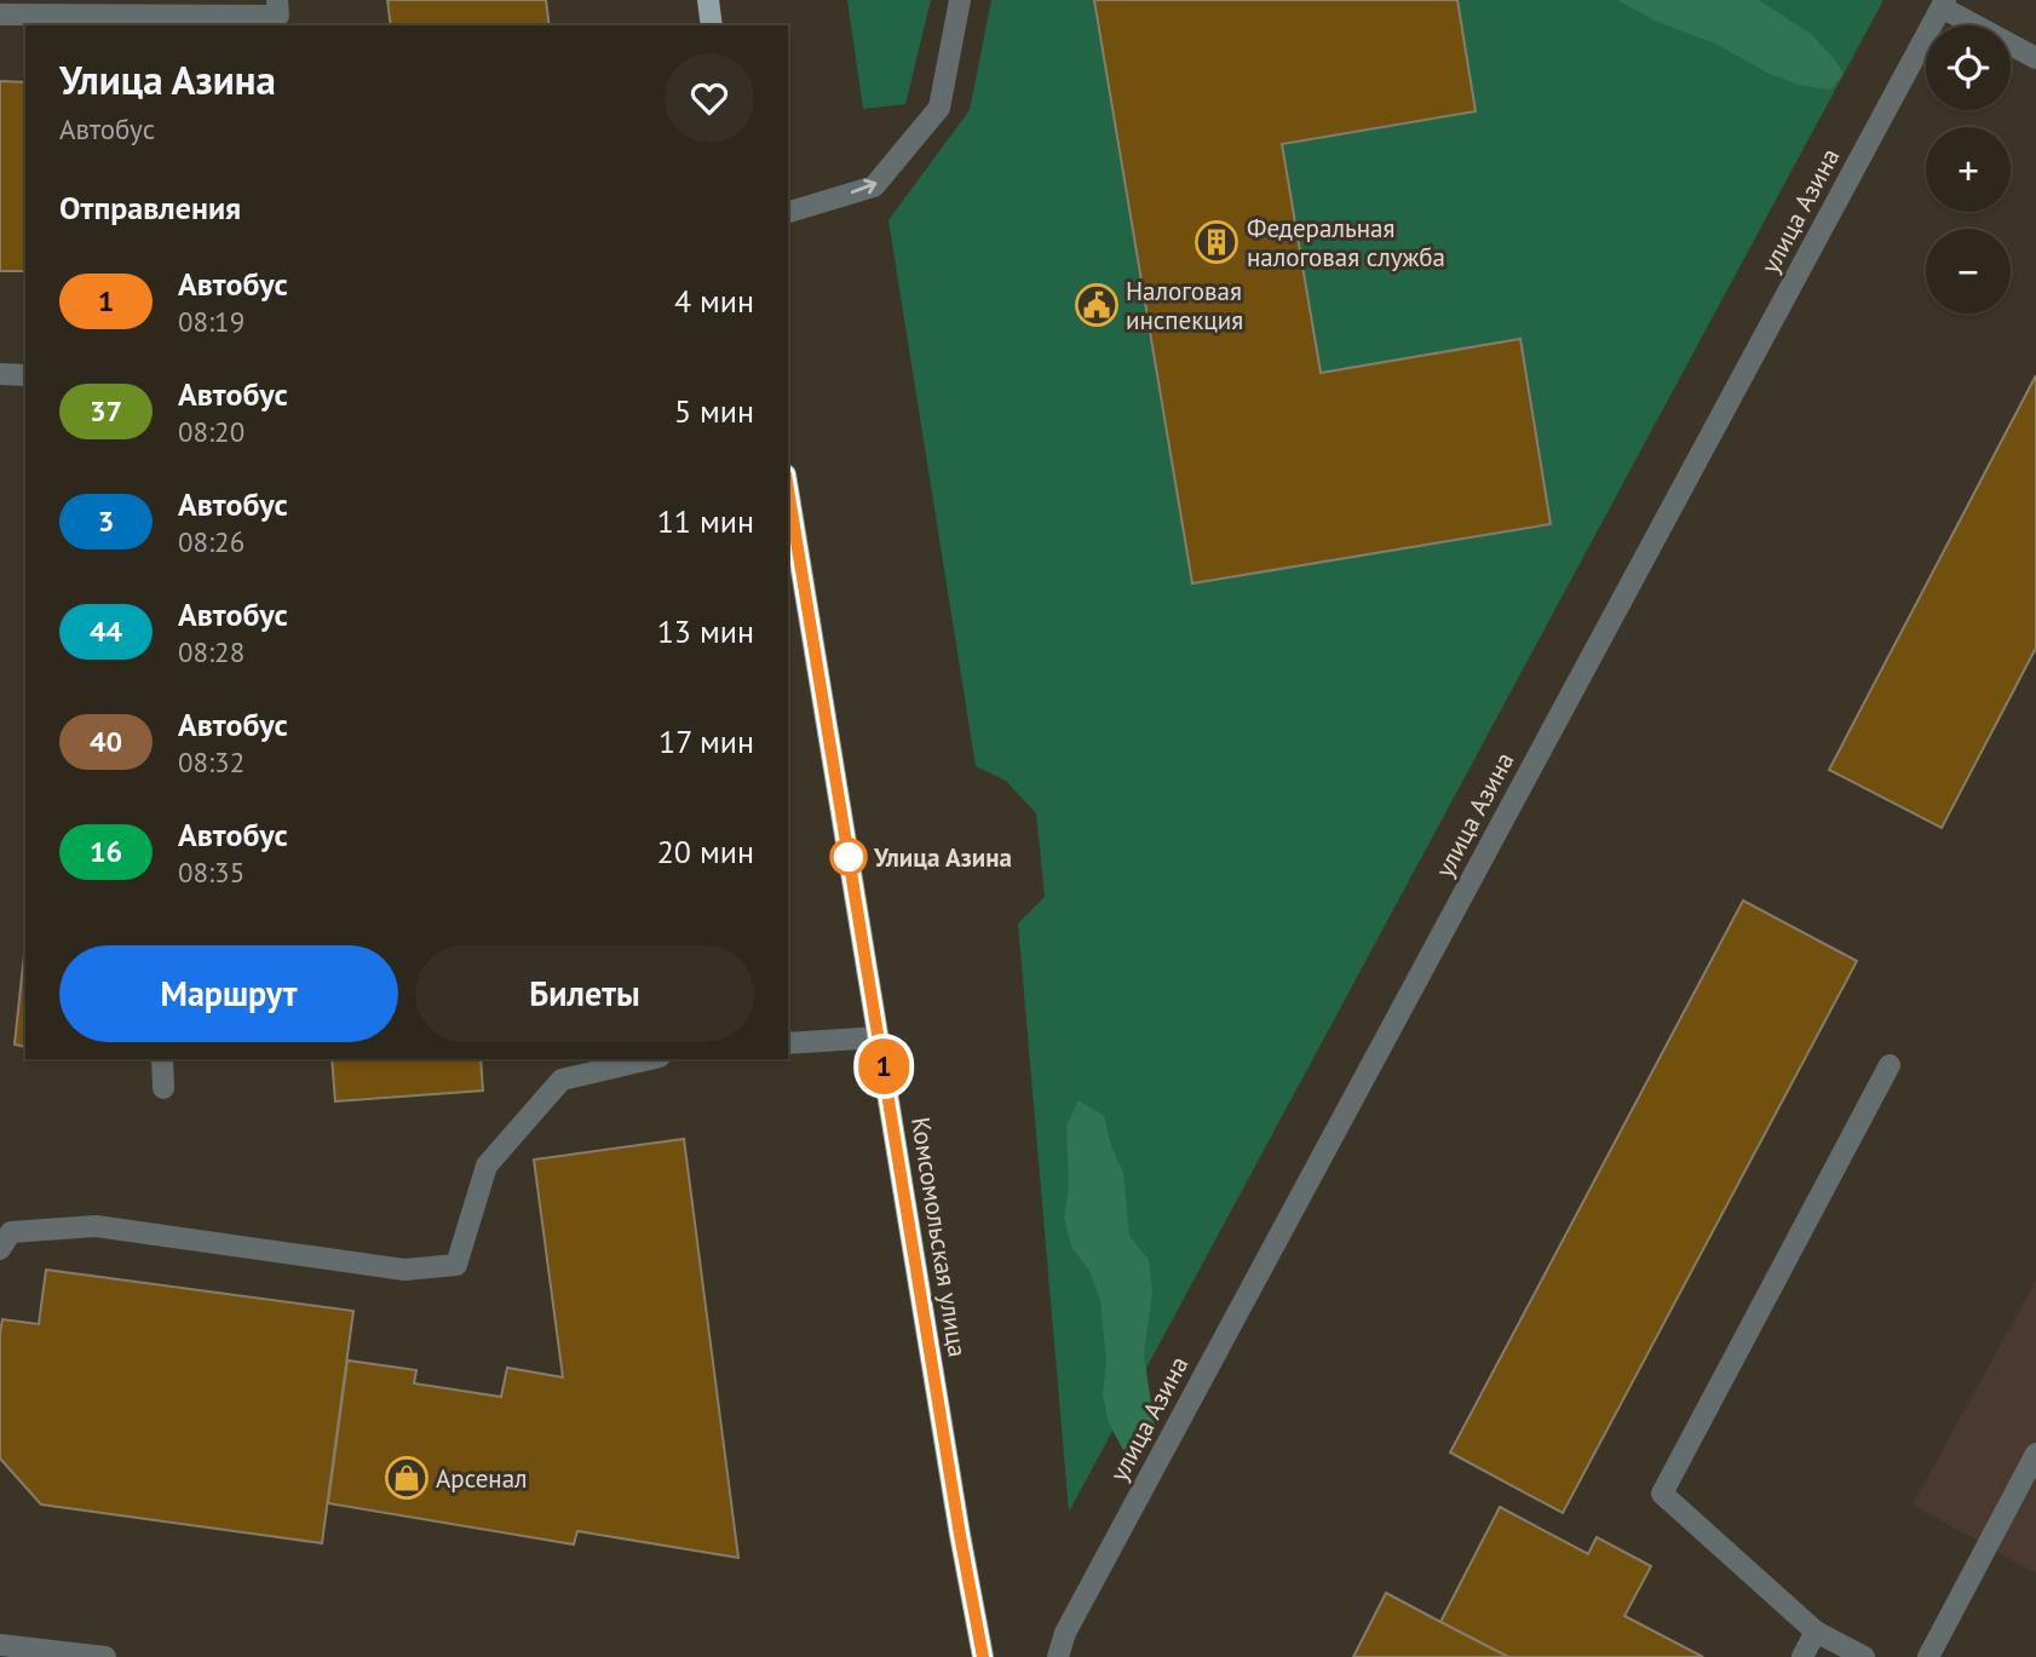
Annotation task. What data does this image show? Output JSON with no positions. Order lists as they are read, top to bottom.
{
  "streets": {
    "main road": ["Комсомольская улица"],
    "street": ["улица Азина"]
  },
  "places": {
    "building": ["Федеральная налоговая служба"],
    "public building": ["Налоговая инспекция"],
    "other": ["Улица Азина"],
    "shop": ["Арсенал"]
  },
  "lines": ["bus line 1"],
  "page": {
    "on_map": "1",
    "map_buttons": ["+", "−"],
    "heading": [
      ["Улица Азина", "Автобус"],
      "Отправления"
    ],
    "list": [
      {
        "mark": "1",
        "name": "Автобус",
        "note": "08:19",
        "value": "4 мин"
      },
      {
        "mark": "37",
        "name": "Автобус",
        "note": "08:20",
        "value": "5 мин"
      },
      {
        "mark": "3",
        "name": "Автобус",
        "note": "08:26",
        "value": "11 мин"
      },
      {
        "mark": "44",
        "name": "Автобус",
        "note": "08:28",
        "value": "13 мин"
      },
      {
        "mark": "40",
        "name": "Автобус",
        "note": "08:32",
        "value": "17 мин"
      },
      {
        "mark": "16",
        "name": "Автобус",
        "note": "08:35",
        "value": "20 мин"
      }
    ],
    "buttons": ["Маршрут", "Билеты"]
  }
}
